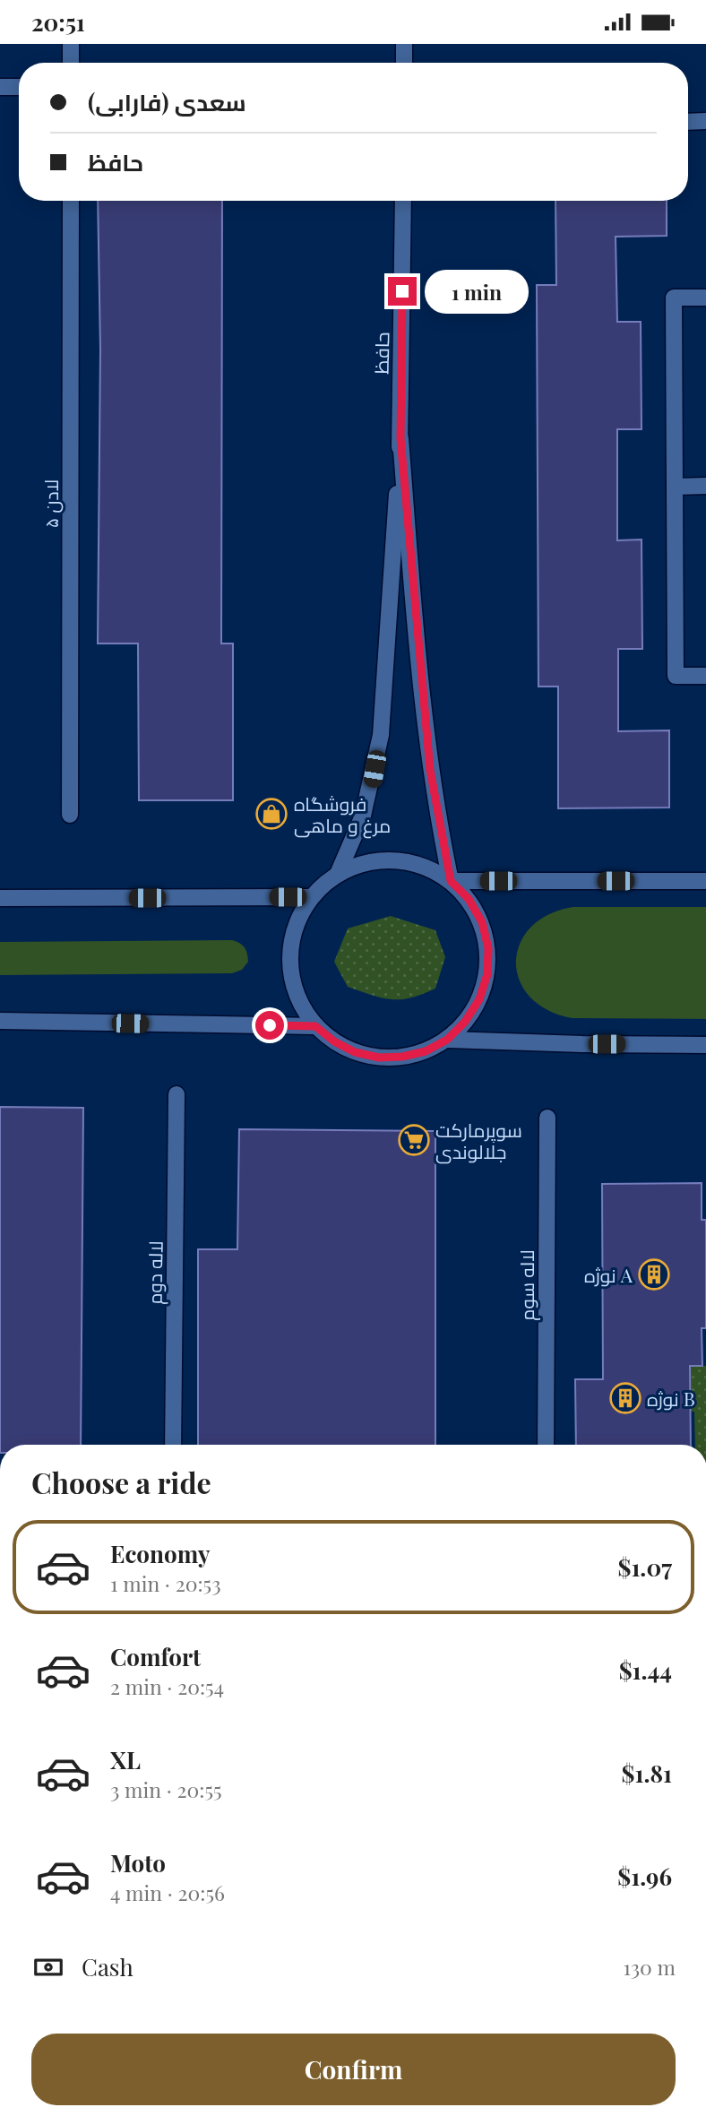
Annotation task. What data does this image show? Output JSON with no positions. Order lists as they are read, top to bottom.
{
  "streets": {
    "street": [
      "حافظ",
      "لادن ۵",
      "لاله دوم",
      "لاله سوم"
    ]
  },
  "places": {
    "shop": ["فروشگاه مرغ و ماهی"],
    "supermarket": ["سوپرمارکت جلالوندی"],
    "building": ["نوژه A", "نوژه B"]
  },
  "page": {
    "status": "20:51",
    "banner": ["سعدی (فارابی)", "حافظ"],
    "bubble": "1 min",
    "heading": "Choose a ride",
    "list": [
      {
        "name": "Economy",
        "note": "1 min · 20:53",
        "value": "$1.07"
      },
      {
        "name": "Comfort",
        "note": "2 min · 20:54",
        "value": "$1.44"
      },
      {
        "name": "XL",
        "note": "3 min · 20:55",
        "value": "$1.81"
      },
      {
        "name": "Moto",
        "note": "4 min · 20:56",
        "value": "$1.96"
      }
    ],
    "pay": ["Cash", "130 m"],
    "buttons": "Confirm"
  }
}
